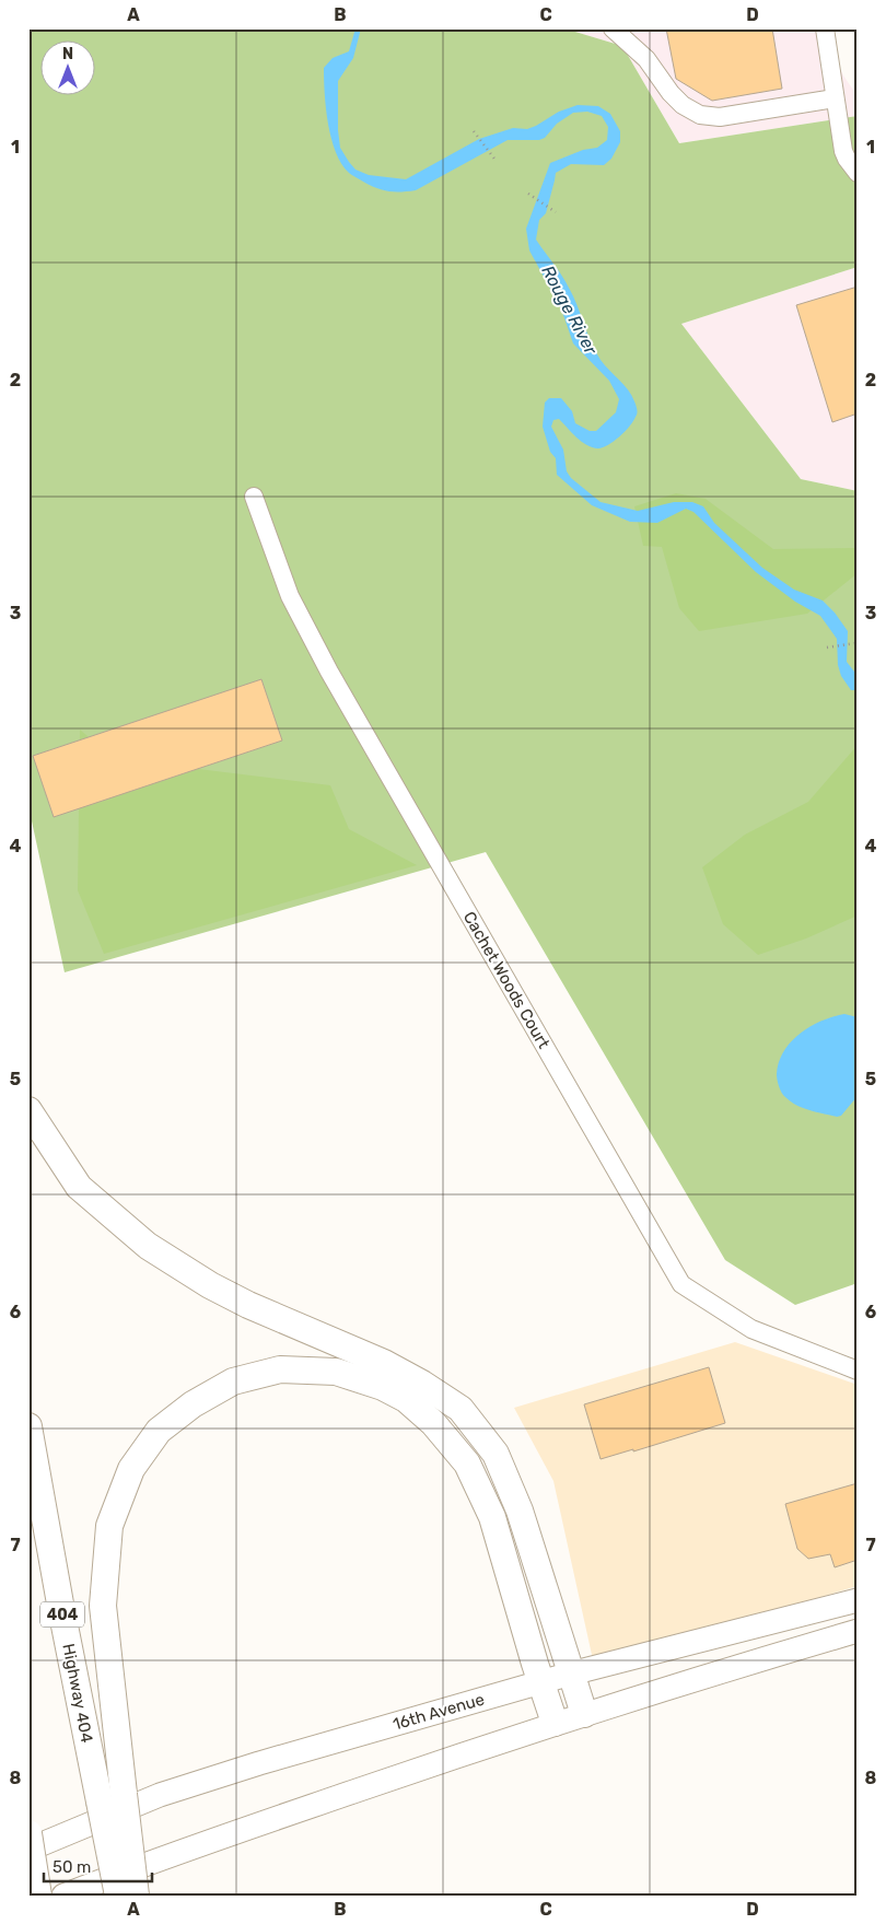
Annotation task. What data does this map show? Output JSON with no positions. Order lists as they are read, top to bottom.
{
  "streets": {
    "highway": ["404", "Highway 404"],
    "main road": ["16th Avenue"],
    "street": ["Cachet Woods Court"]
  },
  "water": ["Rouge River"],
  "scale_bar": "50 m",
  "north": "top",
  "grid": {
    "columns": [
      "A",
      "B",
      "C",
      "D"
    ],
    "rows": [
      "1",
      "2",
      "3",
      "4",
      "5",
      "6",
      "7",
      "8"
    ]
  }
}
